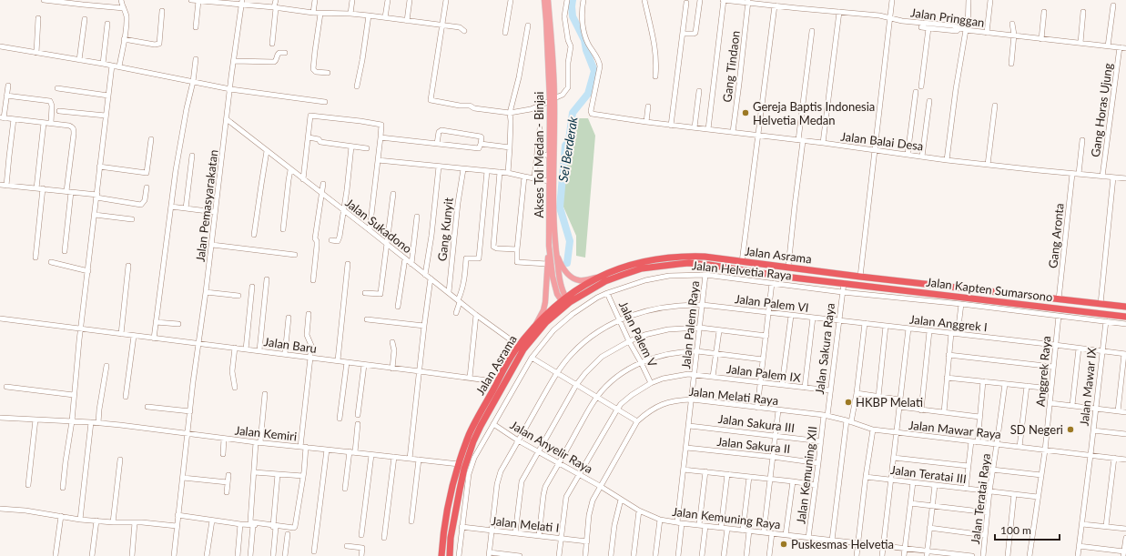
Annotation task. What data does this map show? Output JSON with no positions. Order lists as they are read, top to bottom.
{
  "streets": {
    "highway": ["Jalan Asrama", "Jalan Kapten Sumarsono"],
    "main road": ["Akses Tol Medan - Binjai"],
    "street": [
      "Jalan Pringgan",
      "Gang Tindaon",
      "Gang Horas Ujung",
      "Jalan Balai Desa",
      "Jalan Pemasyarakatan",
      "Jalan Sukadono",
      "Gang Kunyit",
      "Gang Aronta",
      "Jalan Helvetia Raya",
      "Jalan Palem VI",
      "Jalan Anggrek I",
      "Jalan Palem Raya",
      "Jalan Palem V",
      "Jalan Baru",
      "Jalan Sakura Raya",
      "Anggrek Raya",
      "Jalan Palem IX",
      "Jalan Mawar IX",
      "Jalan Melati Raya",
      "Jalan Sakura III",
      "Jalan Mawar Raya",
      "Jalan Kemiri",
      "Jalan Sakura II",
      "Jalan Anyelir Raya",
      "Jalan Teratai III",
      "Jalan Kemuning XII",
      "Jalan Teratai Raya",
      "Jalan Kemuning Raya",
      "Jalan Melati I"
    ]
  },
  "crossings": [
    ["Jalan Pringgan", "Gang Tindaon"],
    ["Jalan Pringgan", "Gang Horas Ujung"],
    ["Gang Tindaon", "Jalan Balai Desa"],
    ["Gang Horas Ujung", "Jalan Balai Desa"],
    ["Jalan Balai Desa", "Gang Aronta"],
    ["Akses Tol Medan - Binjai", "Jalan Asrama"],
    ["Jalan Pemasyarakatan", "Jalan Sukadono"],
    ["Jalan Pemasyarakatan", "Jalan Baru"],
    ["Jalan Pemasyarakatan", "Jalan Kemiri"],
    ["Jalan Sukadono", "Gang Kunyit"],
    ["Jalan Sukadono", "Jalan Asrama"],
    ["Gang Aronta", "Jalan Kapten Sumarsono"],
    ["Jalan Asrama", "Jalan Kapten Sumarsono"],
    ["Jalan Asrama", "Jalan Baru"],
    ["Jalan Asrama", "Jalan Sakura Raya"],
    ["Jalan Asrama", "Jalan Kemiri"],
    ["Jalan Helvetia Raya", "Jalan Palem Raya"],
    ["Jalan Helvetia Raya", "Jalan Palem V"],
    ["Jalan Helvetia Raya", "Jalan Sakura Raya"],
    ["Jalan Helvetia Raya", "Anggrek Raya"],
    ["Jalan Helvetia Raya", "Jalan Mawar IX"],
    ["Jalan Helvetia Raya", "Jalan Anyelir Raya"],
    ["Jalan Helvetia Raya", "Jalan Melati I"],
    ["Jalan Palem VI", "Jalan Anggrek I"],
    ["Jalan Palem VI", "Jalan Palem Raya"],
    ["Jalan Palem VI", "Jalan Palem V"],
    ["Jalan Palem VI", "Jalan Sakura Raya"],
    ["Jalan Palem VI", "Jalan Anyelir Raya"],
    ["Jalan Palem VI", "Jalan Melati I"],
    ["Jalan Anggrek I", "Jalan Sakura Raya"],
    ["Jalan Anggrek I", "Anggrek Raya"],
    ["Jalan Anggrek I", "Jalan Mawar IX"],
    ["Jalan Palem Raya", "Jalan Palem IX"],
    ["Jalan Palem Raya", "Jalan Melati Raya"],
    ["Jalan Palem Raya", "Jalan Sakura III"],
    ["Jalan Palem Raya", "Jalan Sakura II"],
    ["Jalan Palem Raya", "Jalan Kemuning Raya"],
    ["Jalan Palem V", "Jalan Palem IX"],
    ["Jalan Sakura Raya", "Jalan Palem IX"],
    ["Jalan Sakura Raya", "Jalan Melati Raya"],
    ["Jalan Sakura Raya", "Jalan Mawar Raya"],
    ["Jalan Sakura Raya", "Jalan Kemuning XII"],
    ["Anggrek Raya", "Jalan Mawar Raya"],
    ["Anggrek Raya", "Jalan Teratai III"],
    ["Jalan Palem IX", "Jalan Anyelir Raya"],
    ["Jalan Palem IX", "Jalan Melati I"],
    ["Jalan Mawar IX", "Jalan Mawar Raya"],
    ["Jalan Melati Raya", "Jalan Mawar Raya"],
    ["Jalan Melati Raya", "Jalan Anyelir Raya"],
    ["Jalan Melati Raya", "Jalan Kemuning XII"],
    ["Jalan Melati Raya", "Jalan Kemuning Raya"],
    ["Jalan Melati Raya", "Jalan Melati I"],
    ["Jalan Sakura III", "Jalan Kemuning XII"],
    ["Jalan Mawar Raya", "Jalan Kemuning XII"],
    ["Jalan Mawar Raya", "Jalan Teratai Raya"],
    ["Jalan Sakura II", "Jalan Kemuning XII"],
    ["Jalan Anyelir Raya", "Jalan Kemuning Raya"],
    ["Jalan Teratai III", "Jalan Teratai Raya"],
    ["Jalan Kemuning XII", "Jalan Kemuning Raya"]
  ],
  "water": ["Sei Berderak"],
  "places": [
    "Gereja Baptis Indonesia Helvetia Medan",
    "HKBP Melati",
    "SD Negeri",
    "Puskesmas Helvetia"
  ],
  "scale_bar": "100 m"
}
